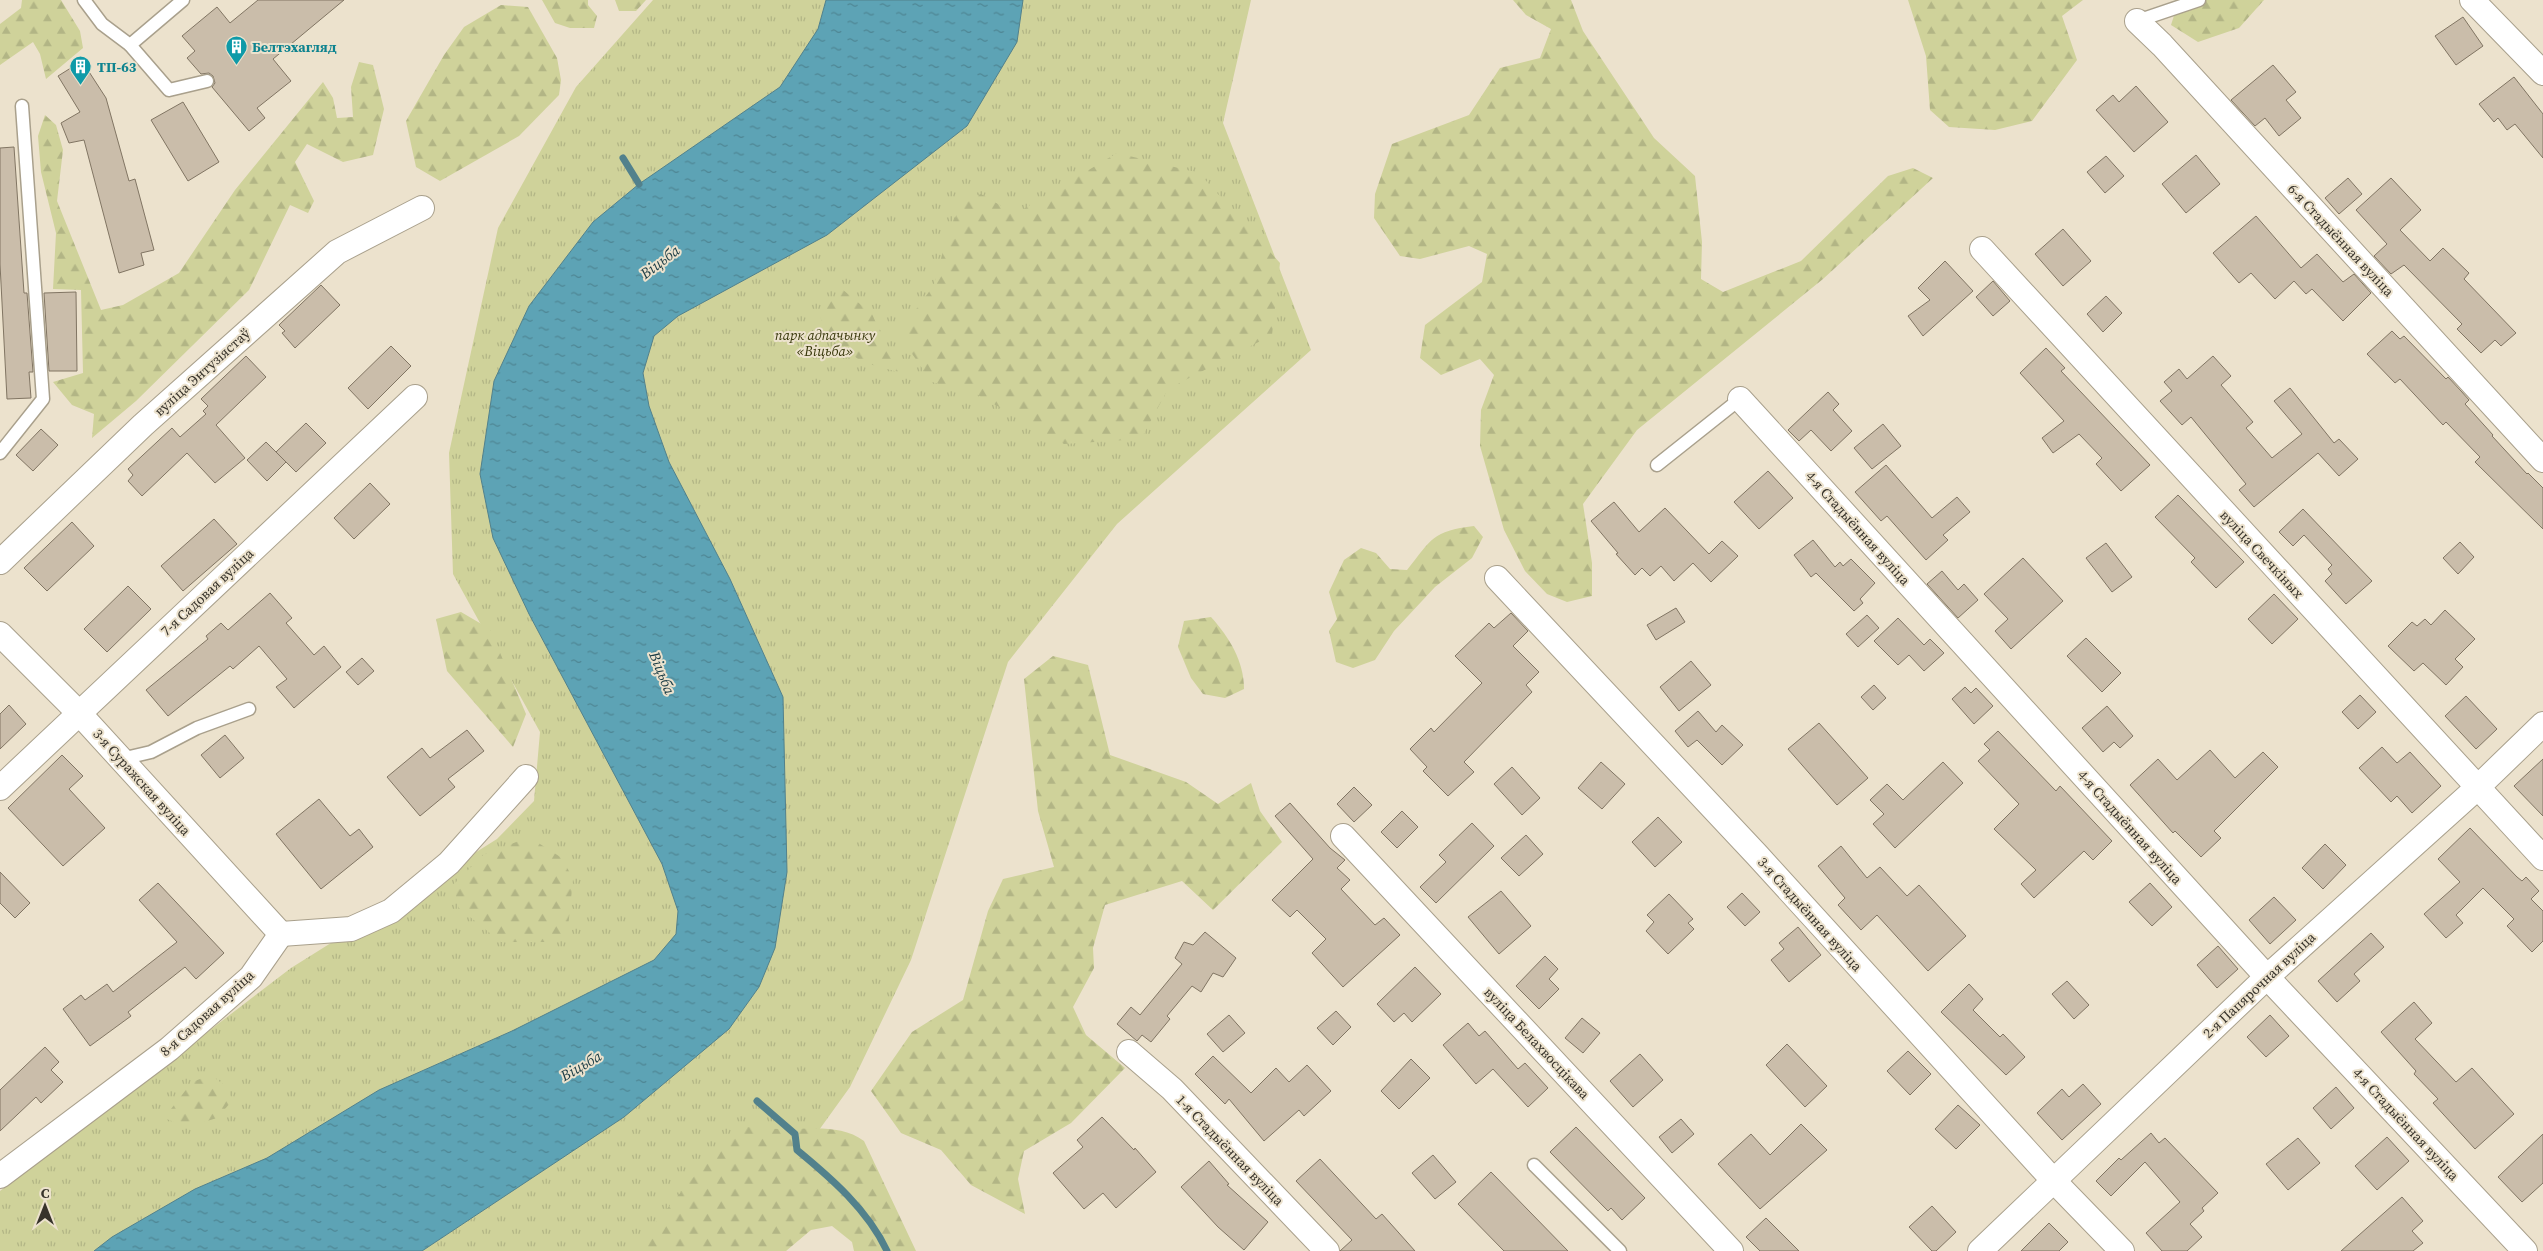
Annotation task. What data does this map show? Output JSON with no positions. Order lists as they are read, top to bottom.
{
  "streets": {
    "street": [
      "6-я Стадыённая вуліца",
      "вуліца Энтузіястаў",
      "4-я Стадыённая вуліца",
      "вуліца Свечкіных",
      "7-я Садовая вуліца",
      "3-я Суражская вуліца",
      "3-я Стадыённая вуліца",
      "2-я Папярочная вуліца",
      "8-я Садовая вуліца",
      "вуліца Белахвосцікава",
      "1-я Стадыённая вуліца"
    ]
  },
  "crossings": [
    ["4-я Стадыённая вуліца", "2-я Папярочная вуліца"],
    ["вуліца Свечкіных", "2-я Папярочная вуліца"],
    ["7-я Садовая вуліца", "3-я Суражская вуліца"],
    ["3-я Суражская вуліца", "8-я Садовая вуліца"],
    ["3-я Стадыённая вуліца", "2-я Папярочная вуліца"]
  ],
  "water": ["Віцьба"],
  "parks": ["парк адпачынку «Віцьба»"],
  "places": {
    "building": ["Белтэхагляд", "ТП-63"]
  },
  "north": "top"
}
